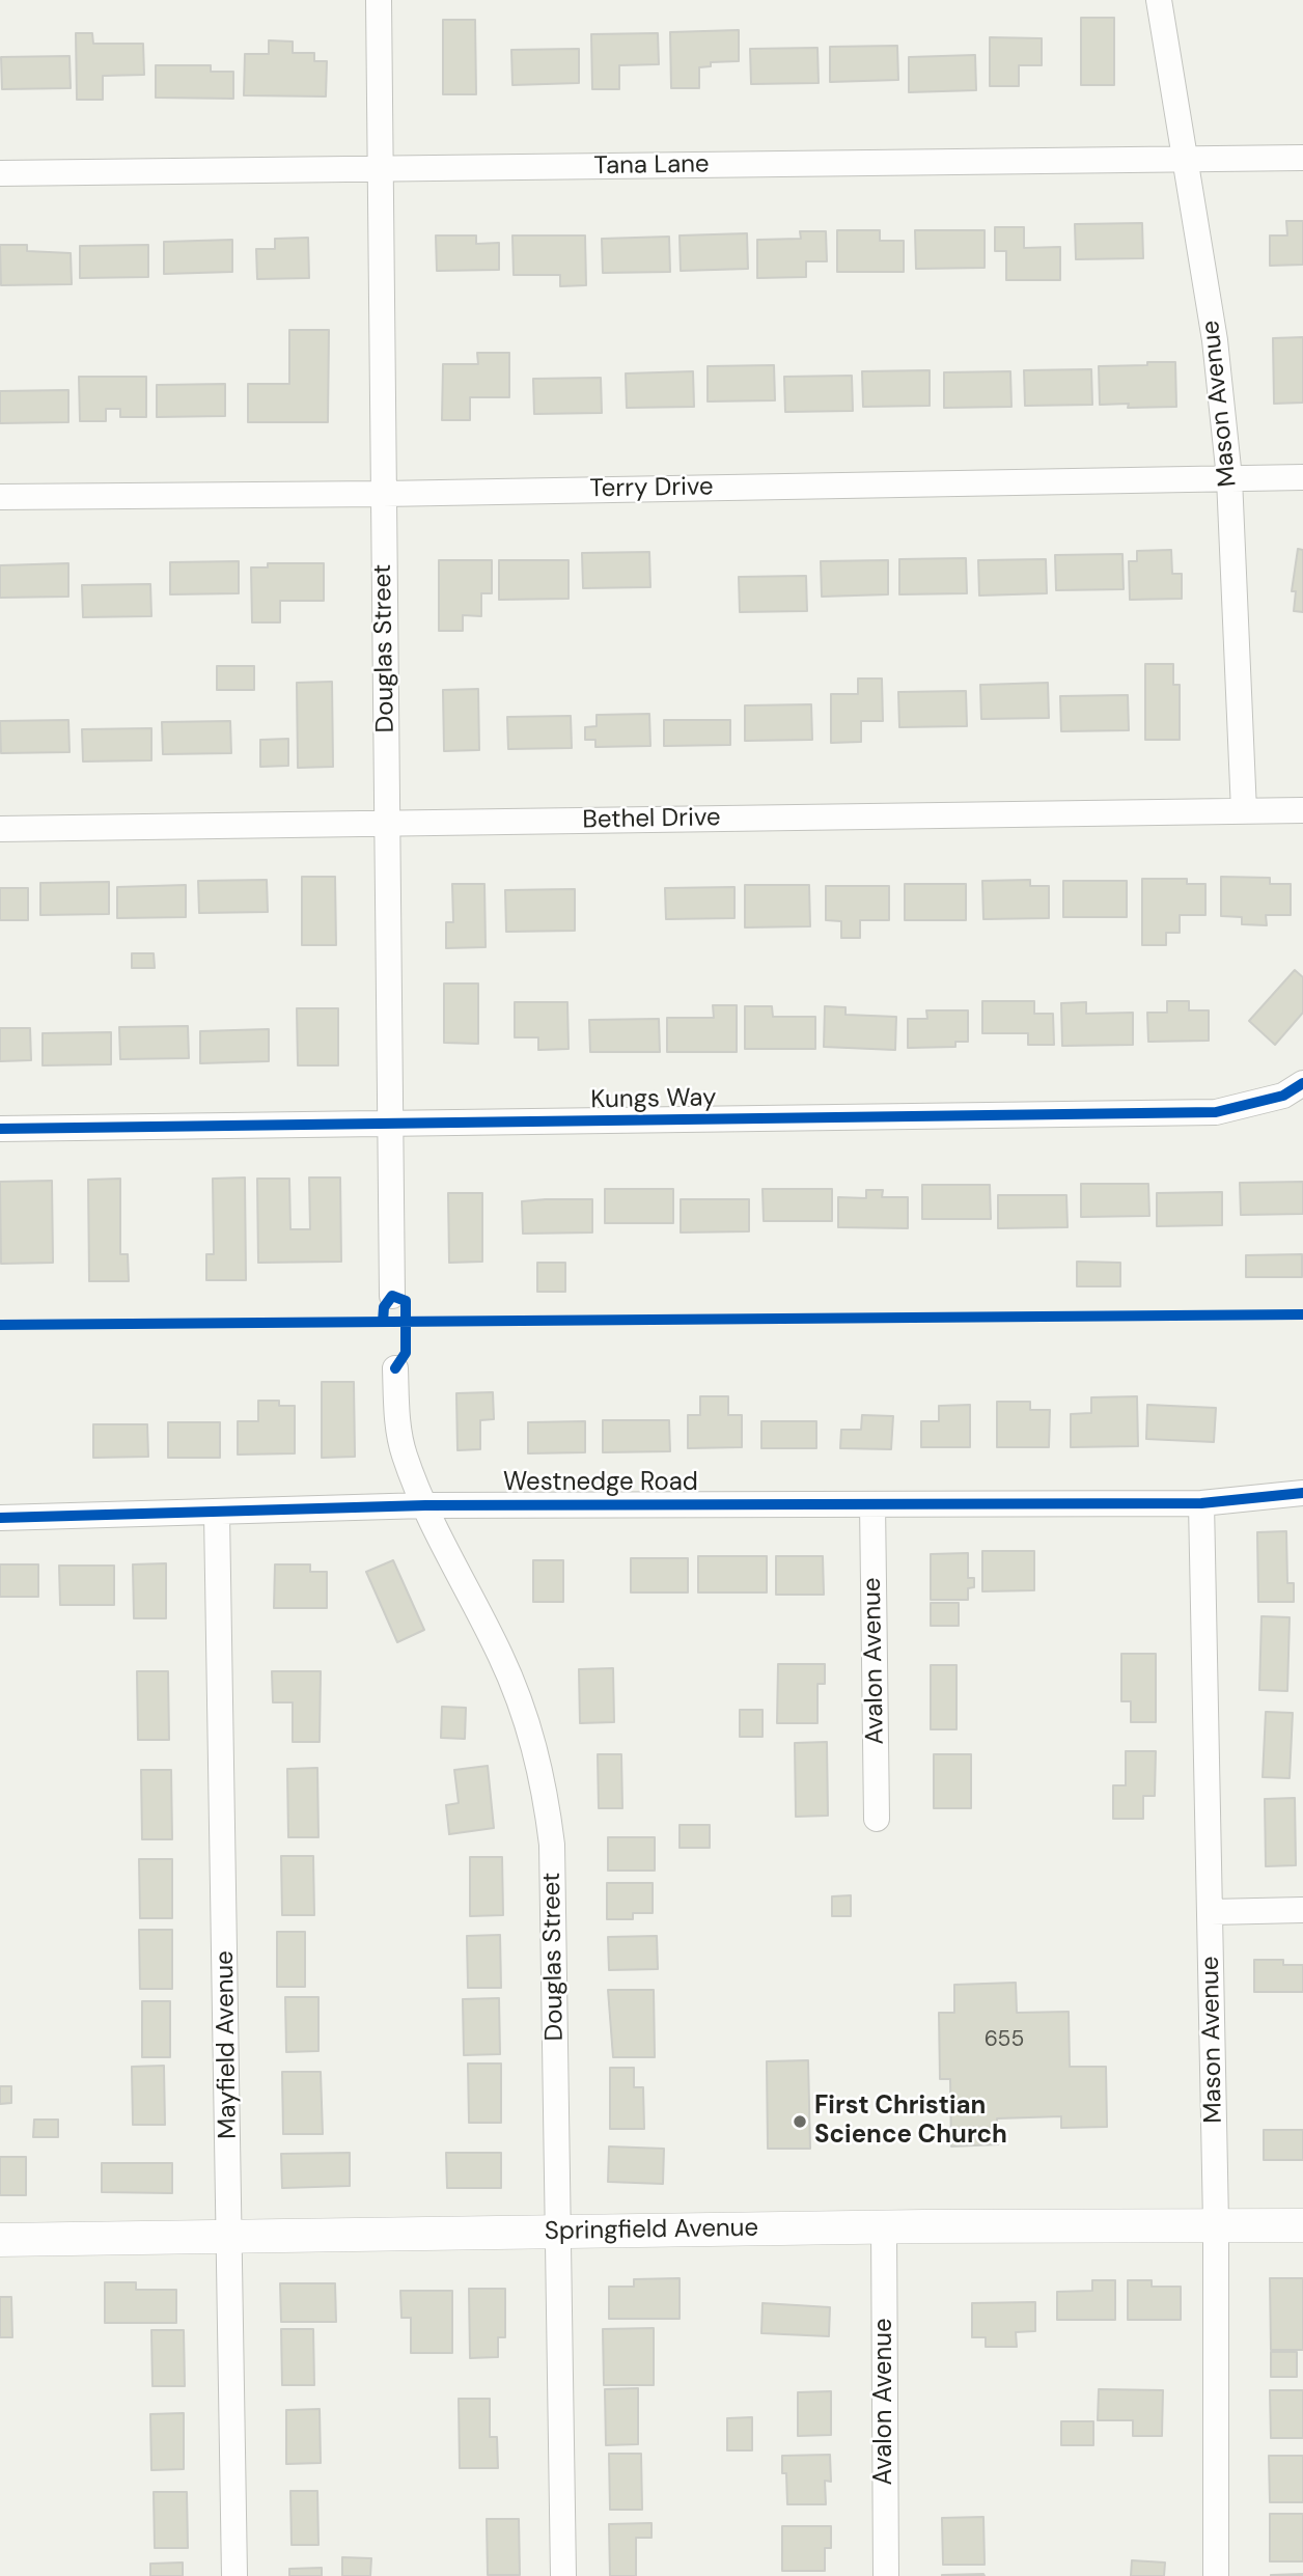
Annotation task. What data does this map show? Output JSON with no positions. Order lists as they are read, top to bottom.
{
  "streets": {
    "street": [
      "Tana Lane",
      "Mason Avenue",
      "Terry Drive",
      "Douglas Street",
      "Bethel Drive",
      "Kungs Way",
      "Westnedge Road",
      "Avalon Avenue",
      "Mayfield Avenue",
      "Springfield Avenue"
    ]
  },
  "crossings": [
    ["Tana Lane", "Mason Avenue"],
    ["Tana Lane", "Douglas Street"],
    ["Mason Avenue", "Terry Drive"],
    ["Mason Avenue", "Bethel Drive"],
    ["Mason Avenue", "Westnedge Road"],
    ["Mason Avenue", "Springfield Avenue"],
    ["Terry Drive", "Douglas Street"],
    ["Douglas Street", "Bethel Drive"],
    ["Douglas Street", "Kungs Way"],
    ["Douglas Street", "Westnedge Road"],
    ["Douglas Street", "Springfield Avenue"],
    ["Westnedge Road", "Avalon Avenue"],
    ["Westnedge Road", "Mayfield Avenue"],
    ["Avalon Avenue", "Springfield Avenue"],
    ["Mayfield Avenue", "Springfield Avenue"]
  ],
  "places": ["First Christian Science Church"],
  "house_numbers": ["655"]
}
